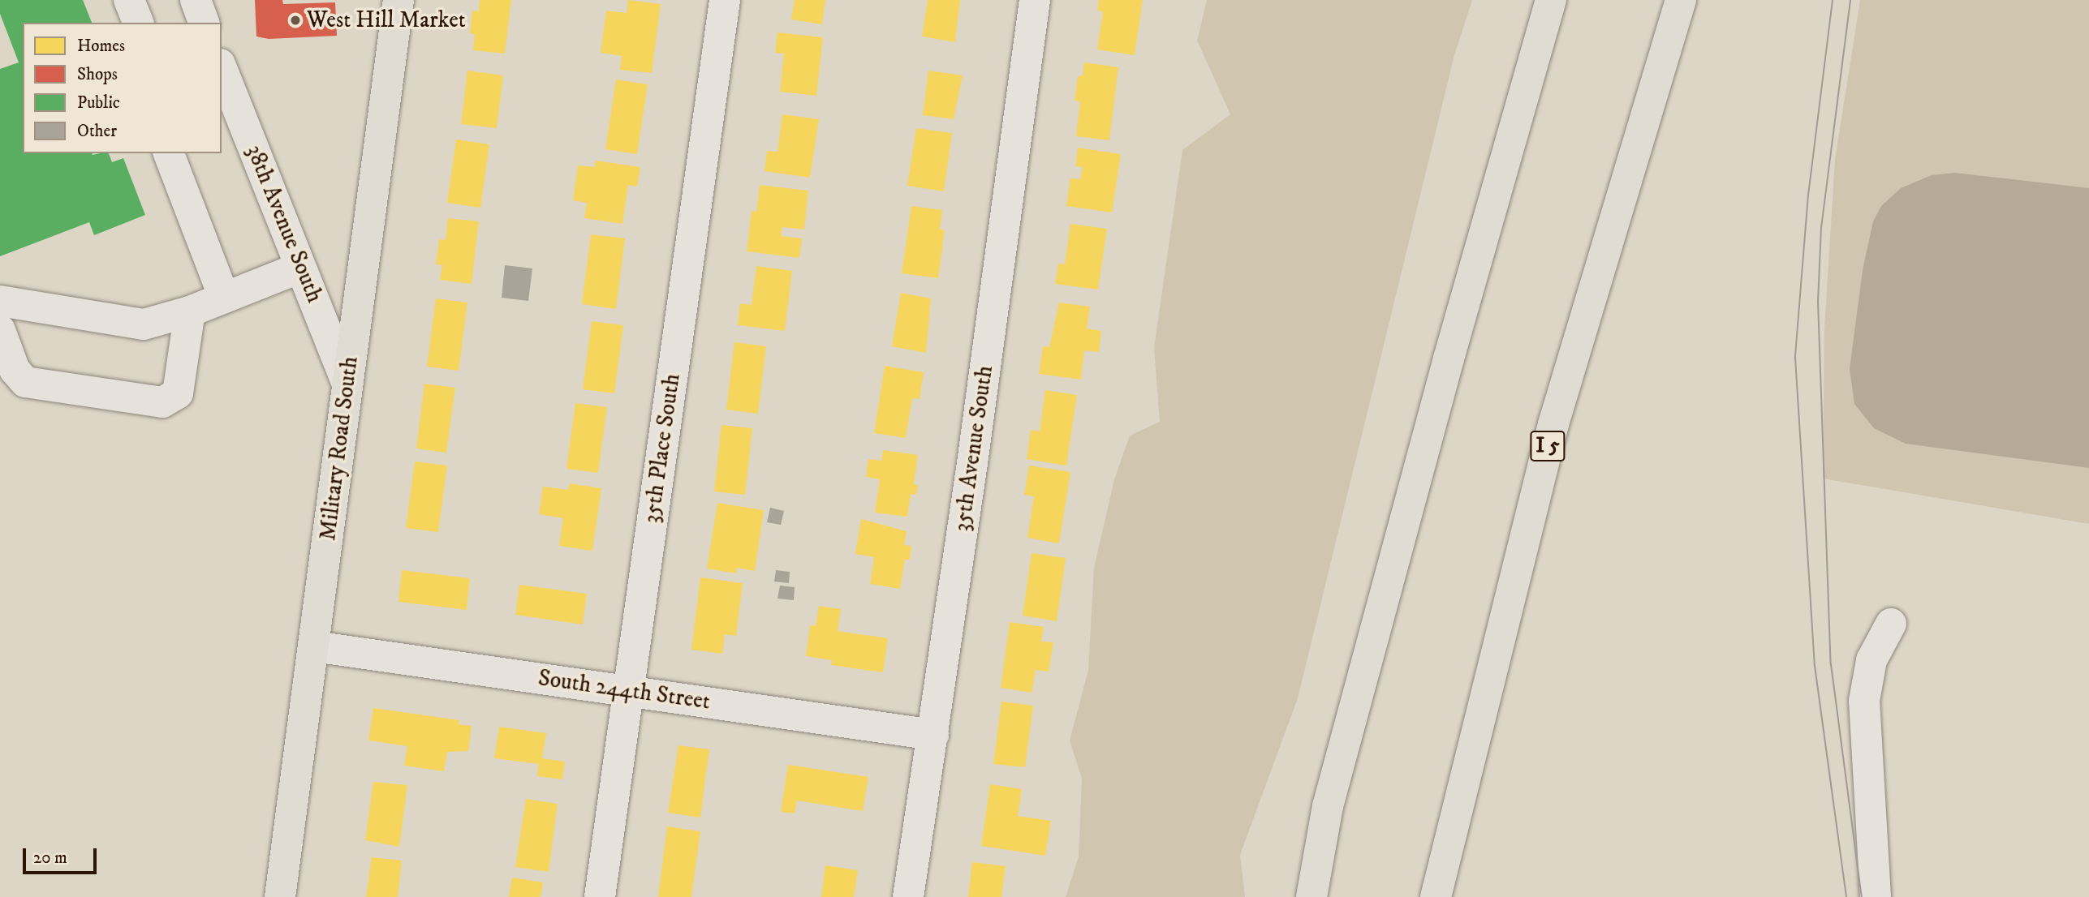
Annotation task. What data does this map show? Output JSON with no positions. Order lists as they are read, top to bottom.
{
  "streets": {
    "main road": ["I 5", "Military Road South"],
    "street": [
      "38th Avenue South",
      "35th Place South",
      "35th Avenue South",
      "South 244th Street"
    ]
  },
  "crossings": [
    ["38th Avenue South", "Military Road South"],
    ["Military Road South", "South 244th Street"],
    ["35th Place South", "South 244th Street"],
    ["35th Avenue South", "South 244th Street"]
  ],
  "places": ["West Hill Market"],
  "legend": [
    "Homes",
    "Shops",
    "Public",
    "Other"
  ],
  "scale_bar": "20 m"
}
